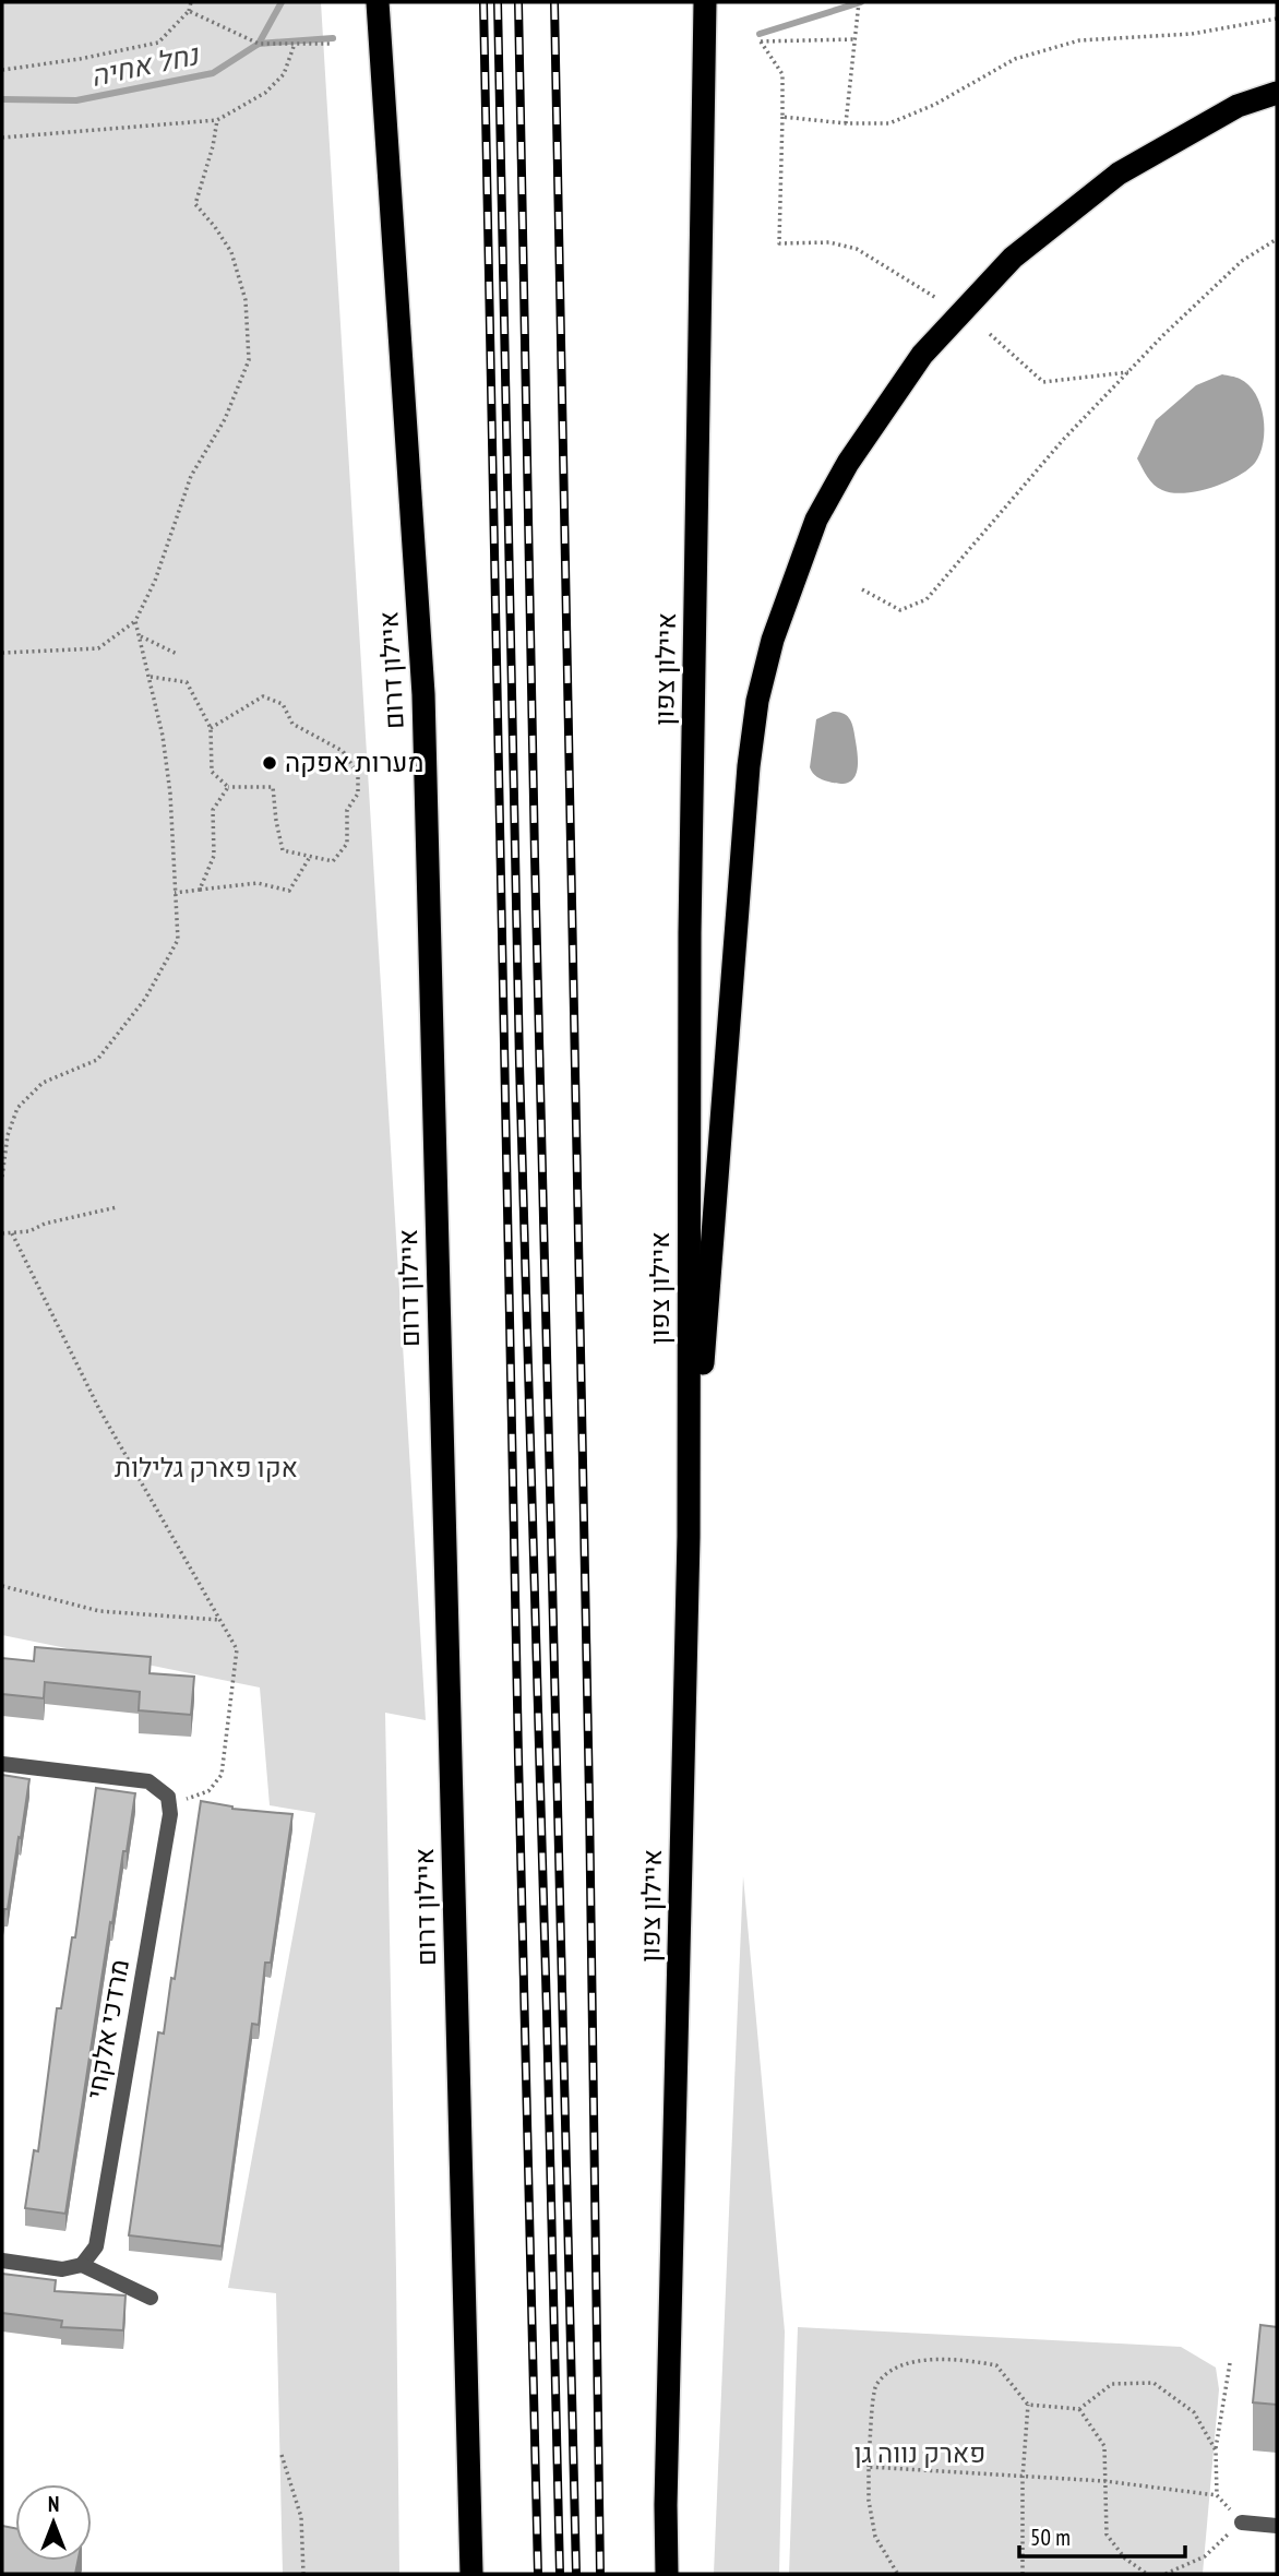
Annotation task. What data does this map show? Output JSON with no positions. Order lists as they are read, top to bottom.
{
  "streets": {
    "highway": ["איילון צפון", "איילון דרום"],
    "street": ["מרדכי אלקחי"]
  },
  "water": ["נחל אחיה"],
  "parks": ["אקו פארק גלילות", "פארק נווה גן"],
  "places": ["מערות אפקה"],
  "scale_bar": "50 m",
  "north": "top"
}
